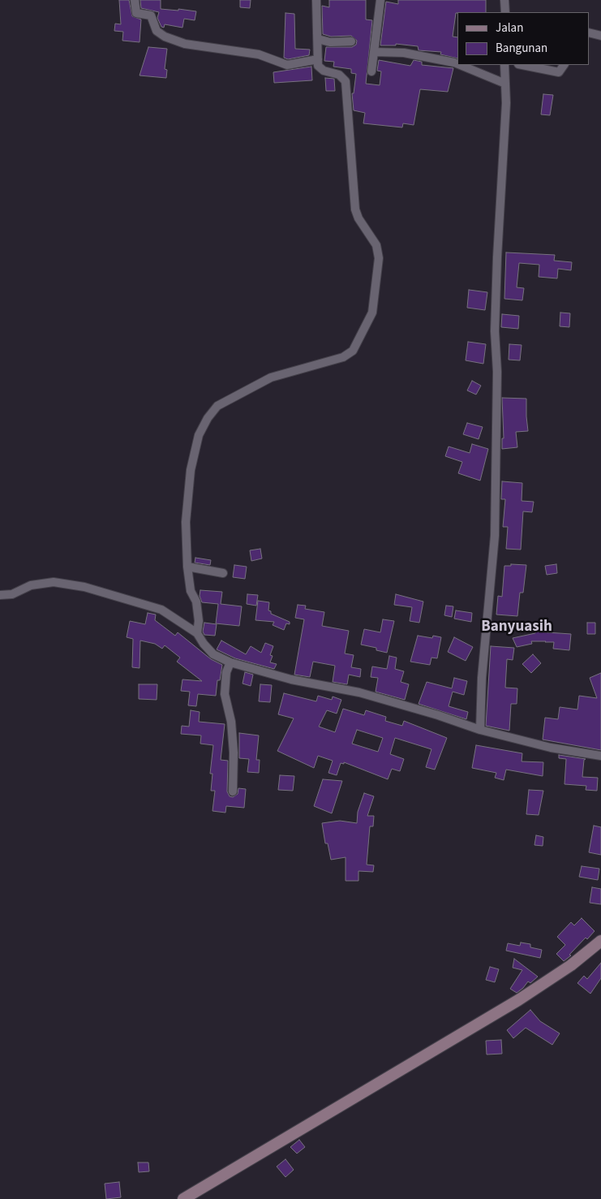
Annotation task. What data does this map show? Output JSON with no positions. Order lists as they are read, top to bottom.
{
  "districts": ["Banyuasih"],
  "legend": ["Jalan", "Bangunan"]
}
